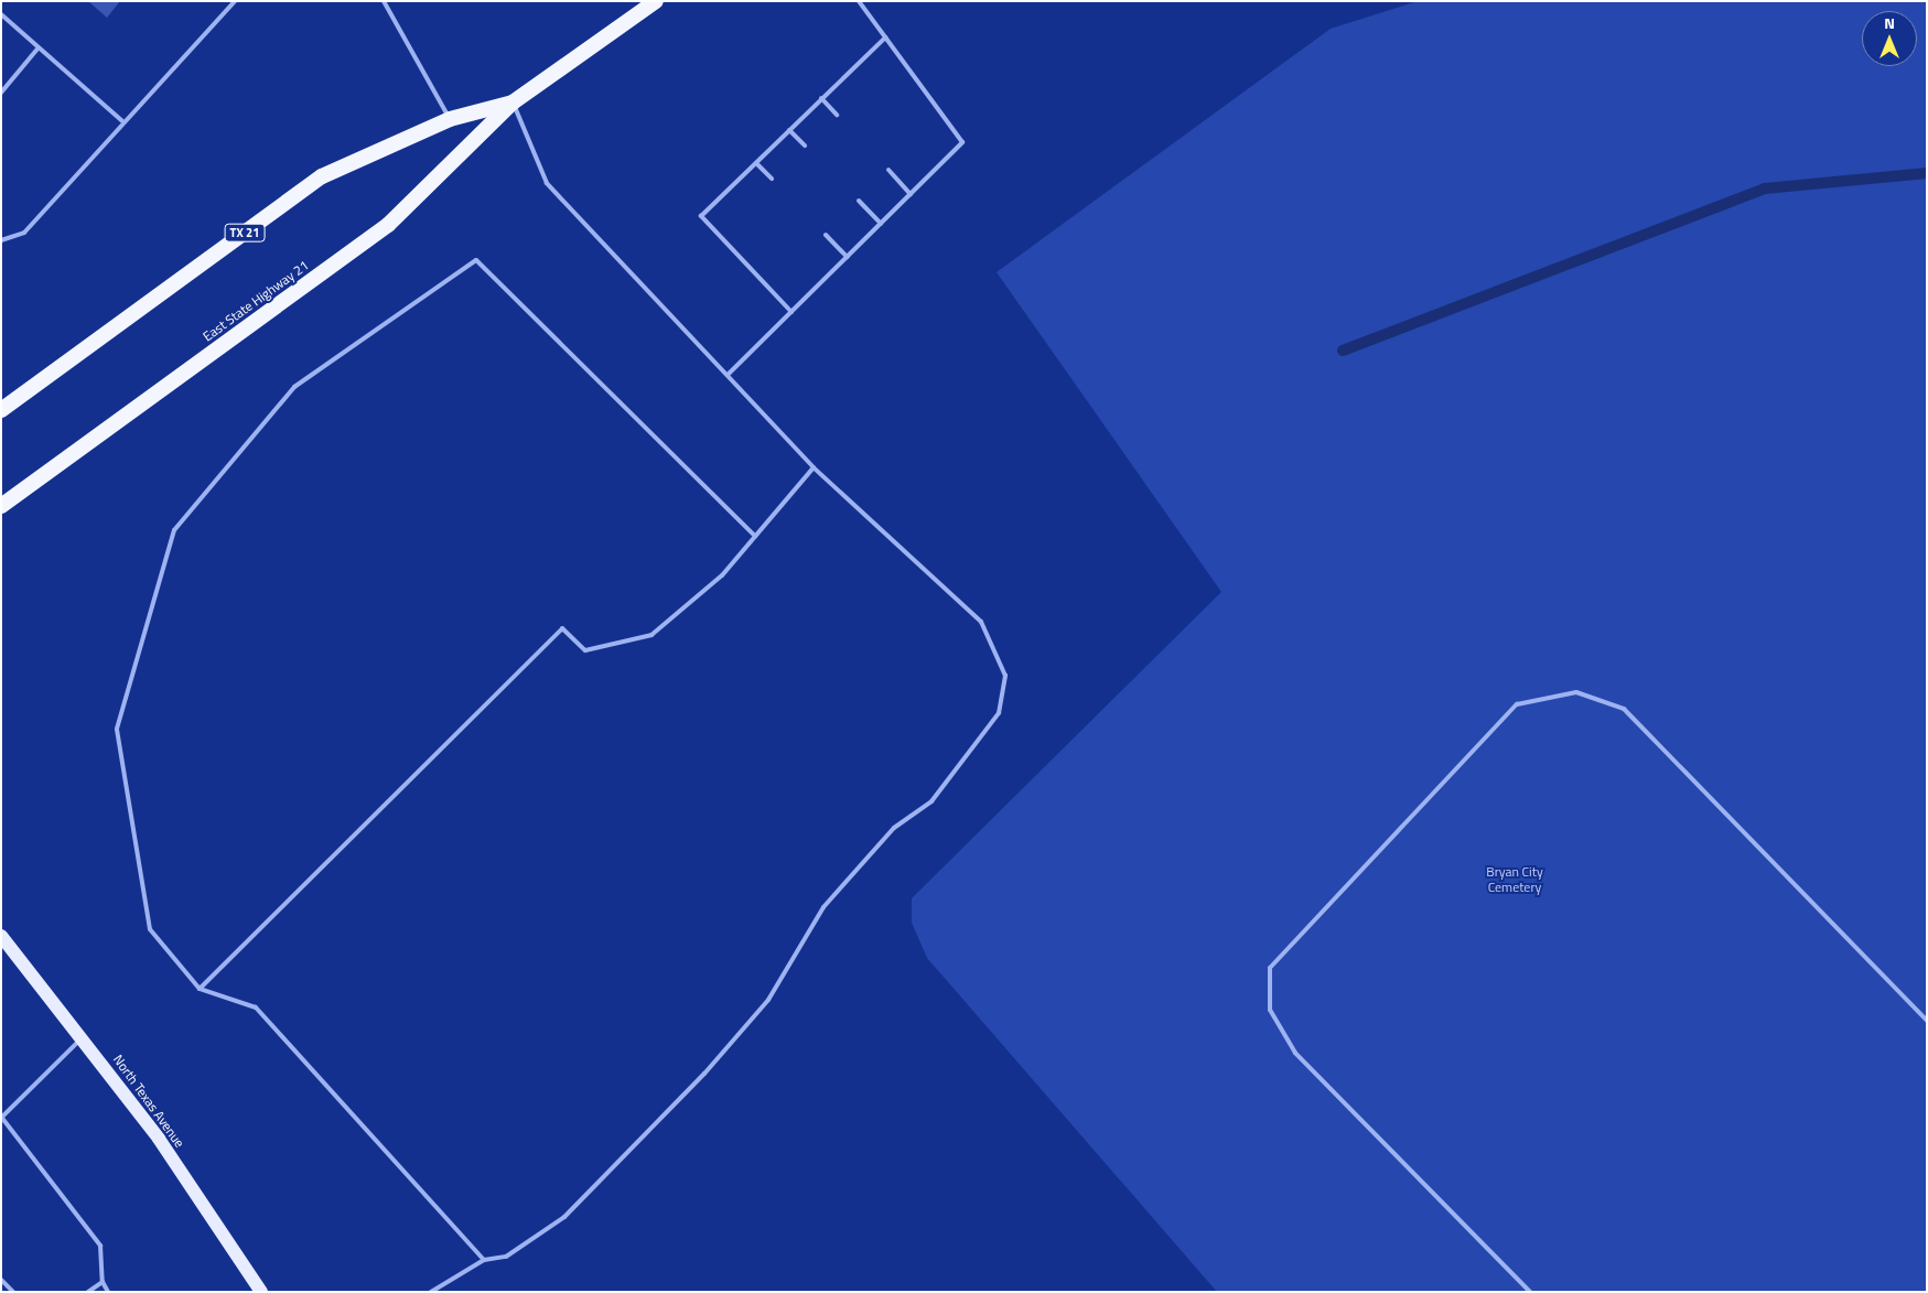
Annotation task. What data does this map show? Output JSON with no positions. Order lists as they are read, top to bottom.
{
  "streets": {
    "highway": ["TX 21", "East State Highway 21"],
    "main road": ["North Texas Avenue"]
  },
  "parks": ["Bryan City Cemetery"],
  "north": "top"
}
